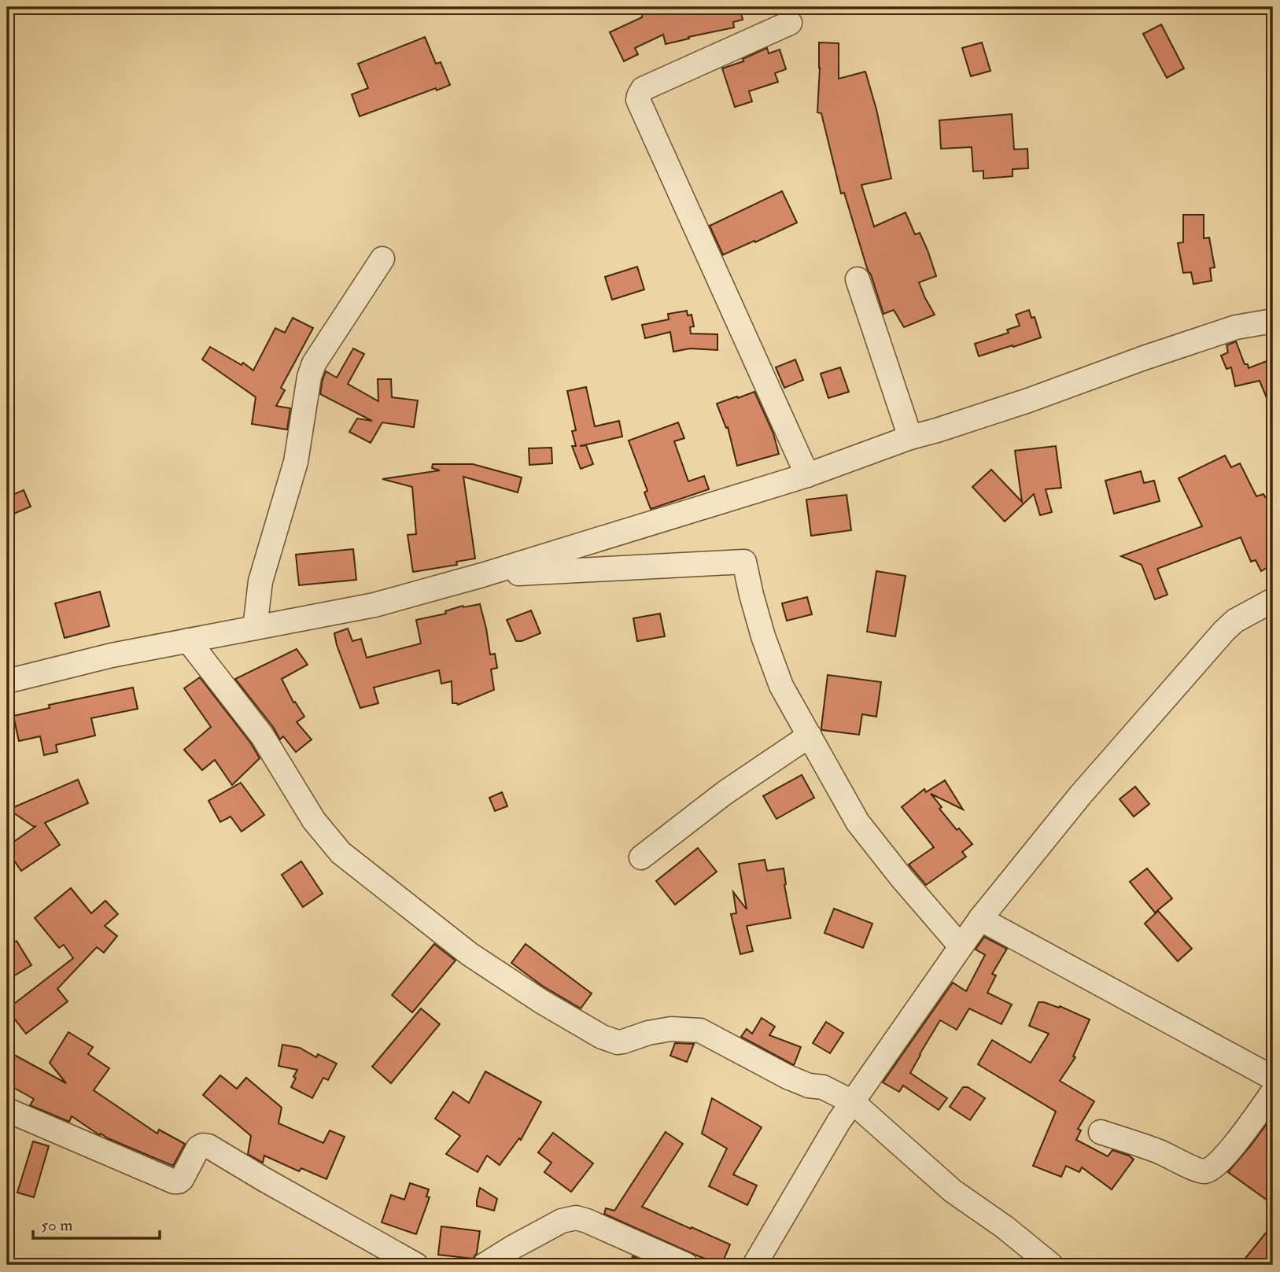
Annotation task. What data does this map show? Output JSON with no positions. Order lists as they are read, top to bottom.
{
  "scale_bar": "50 m"
}
